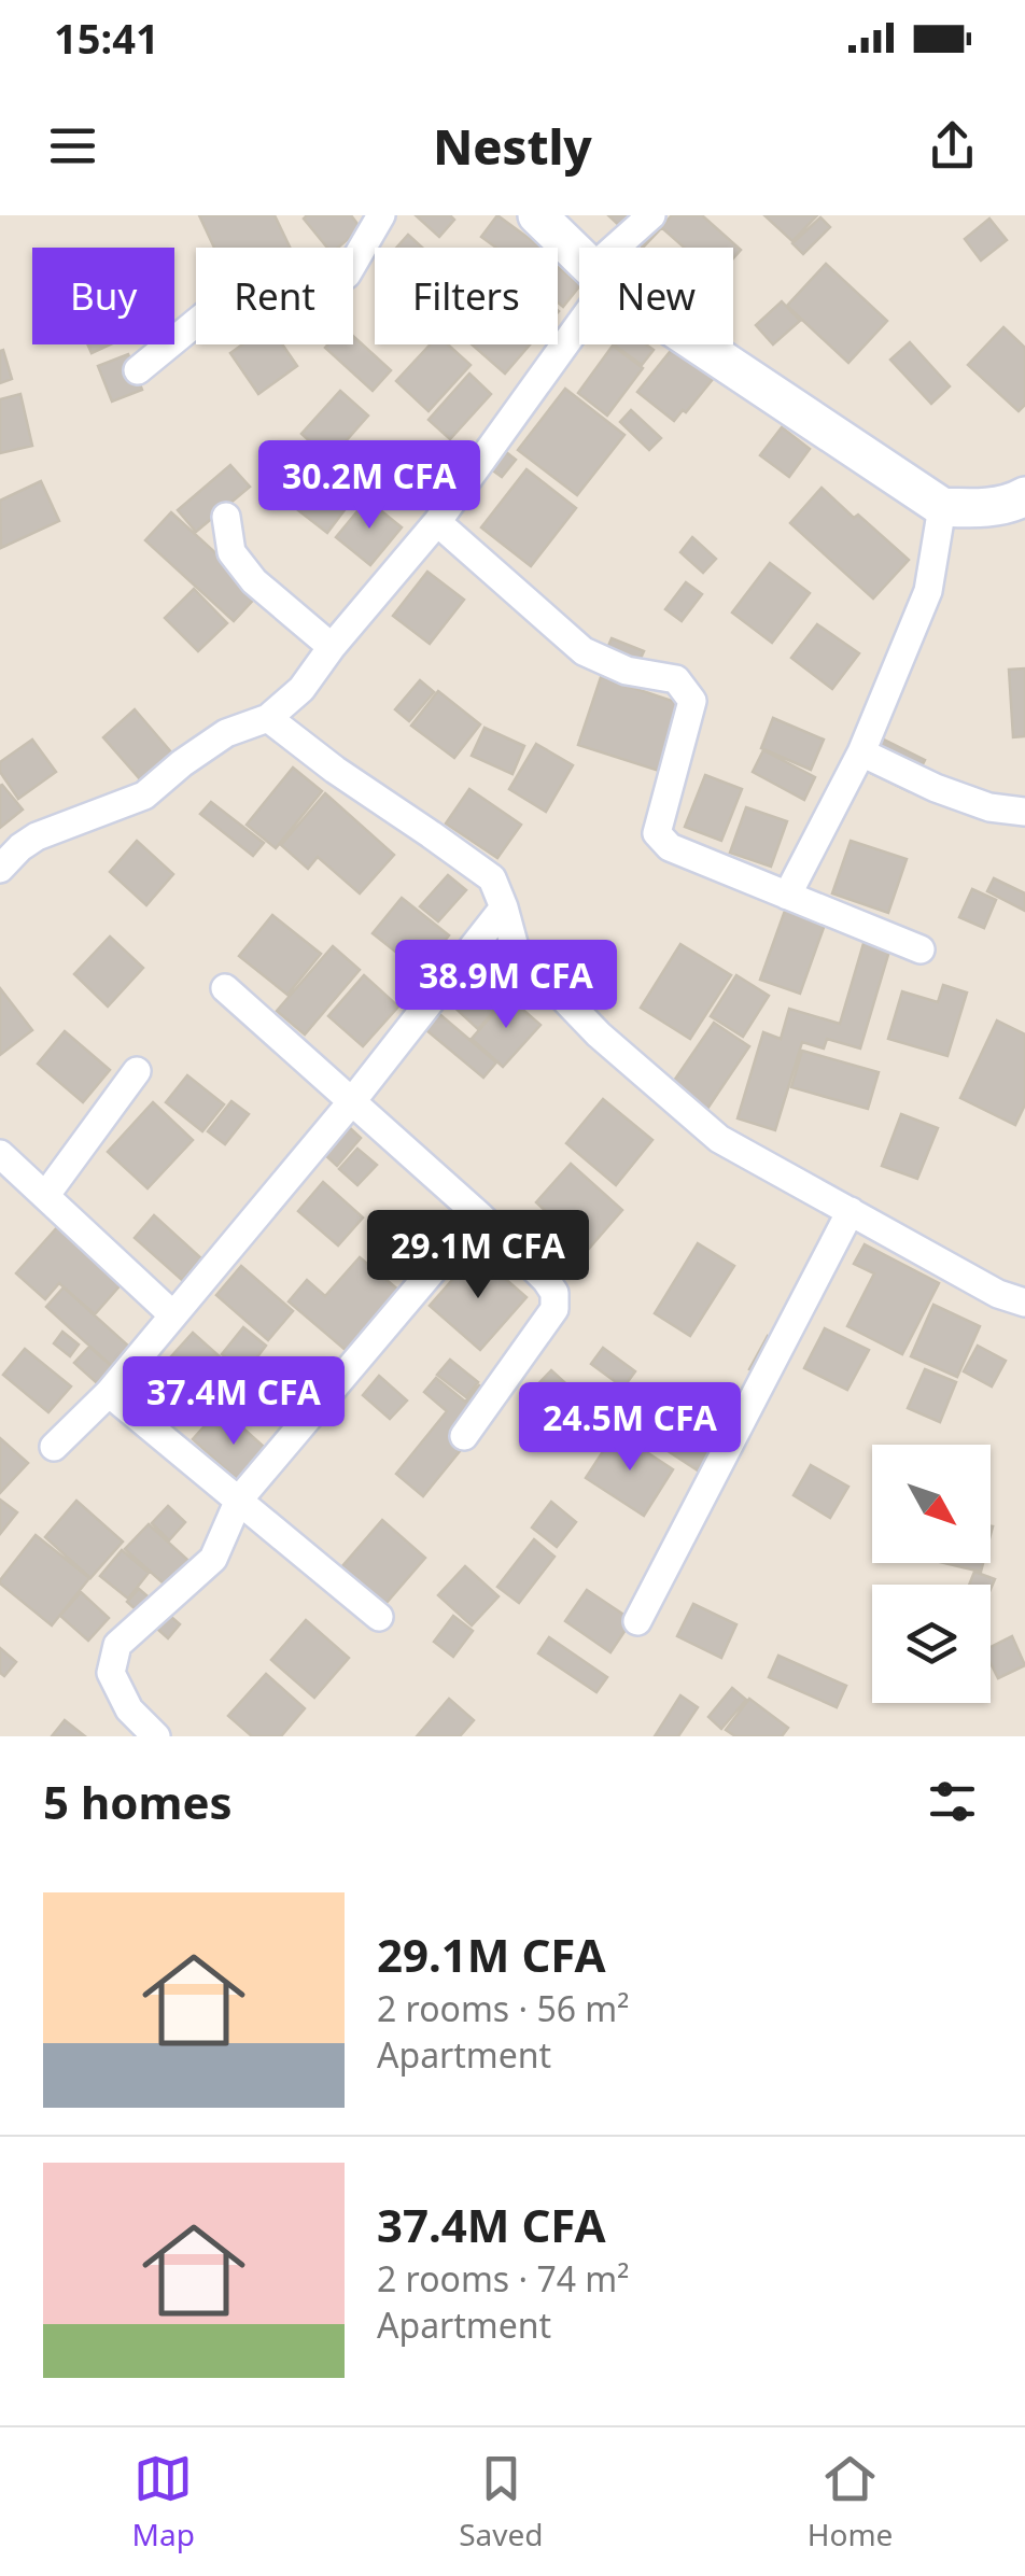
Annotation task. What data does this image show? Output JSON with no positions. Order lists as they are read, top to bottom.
{
  "north": "bottom right",
  "page": {
    "status": "15:41",
    "header": "Nestly",
    "chip": [
      "Buy",
      "Rent",
      "Filters",
      "New"
    ],
    "price": [
      "30.2M CFA",
      "38.9M CFA",
      "29.1M CFA",
      "37.4M CFA",
      "24.5M CFA"
    ],
    "heading": "5 homes",
    "list": [
      {
        "name": "29.1M CFA",
        "note": "2 rooms · 56 m² · Apartment"
      },
      {
        "name": "37.4M CFA",
        "note": "2 rooms · 74 m² · Apartment"
      }
    ],
    "tabs": ["Map", "Saved", "Home"]
  }
}
